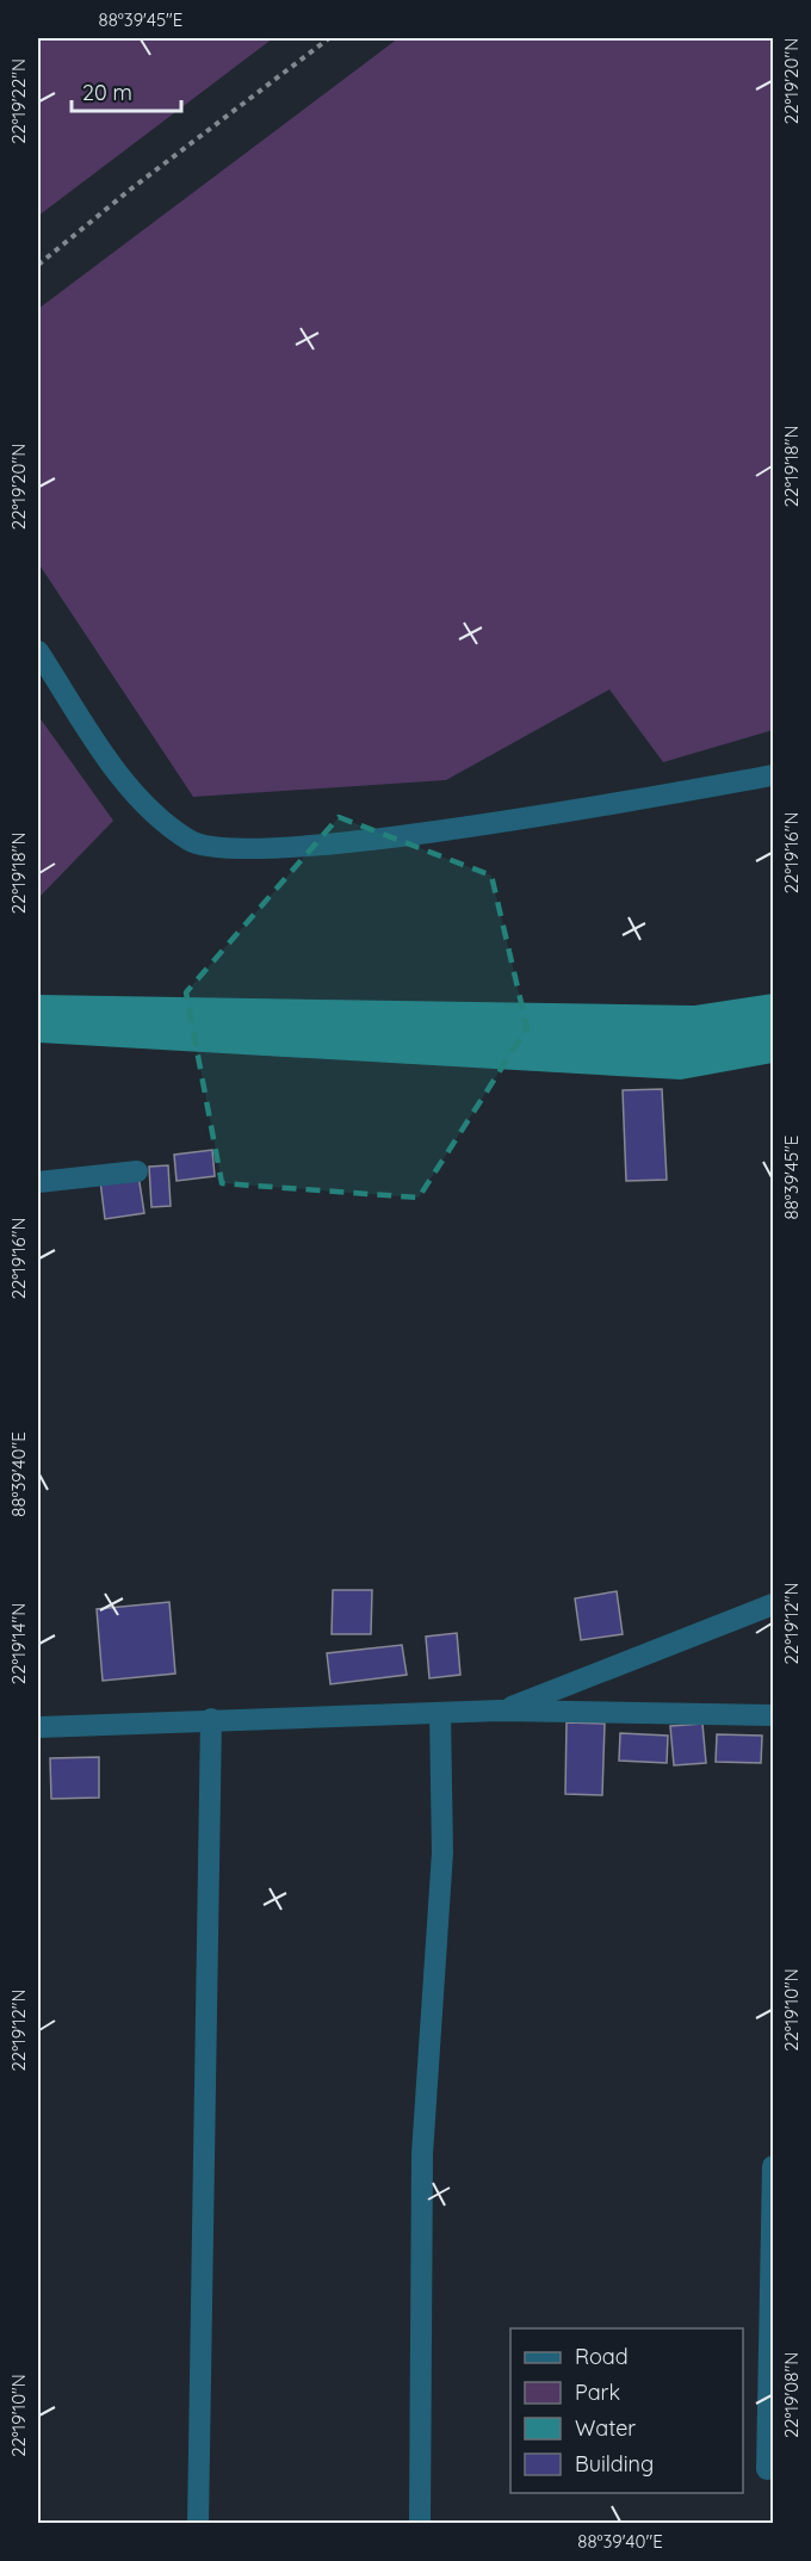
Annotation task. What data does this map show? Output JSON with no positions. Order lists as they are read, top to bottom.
{
  "legend": [
    "Road",
    "Park",
    "Water",
    "Building"
  ],
  "scale_bar": "20 m",
  "coordinates": [
    "88°39'45\"E",
    "22°19'20\"N",
    "22°19'22\"N",
    "22°19'18\"N",
    "22°19'16\"N",
    "88°39'40\"E",
    "22°19'12\"N",
    "22°19'14\"N",
    "22°19'10\"N",
    "22°19'08\"N"
  ]
}
